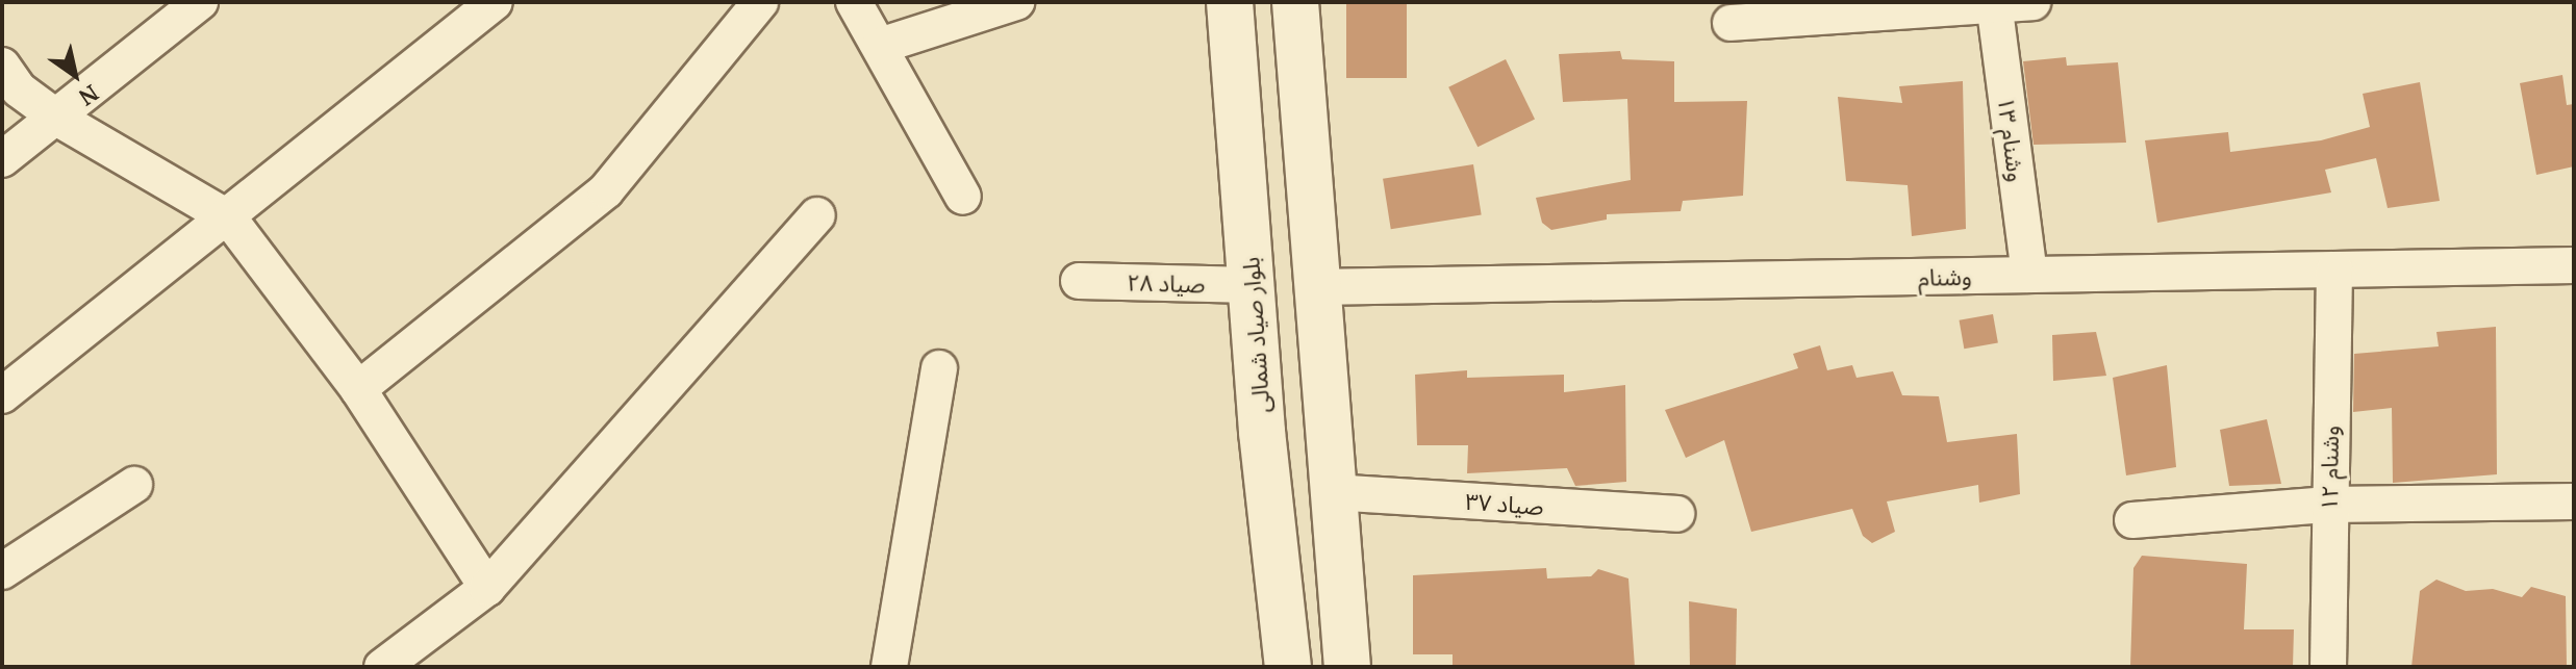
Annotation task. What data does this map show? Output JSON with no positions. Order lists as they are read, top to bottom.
{
  "streets": {
    "main road": ["بلوار صیاد شمالی"],
    "street": [
      "وشنام ۱۳",
      "وشنام",
      "صیاد ۲۸",
      "وشنام ۱۲",
      "صیاد ۳۷"
    ]
  },
  "crossings": [
    ["وشنام ۱۳", "وشنام"],
    ["وشنام", "وشنام ۱۲"],
    ["صیاد ۲۸", "بلوار صیاد شمالی"]
  ],
  "north": "bottom right"
}
